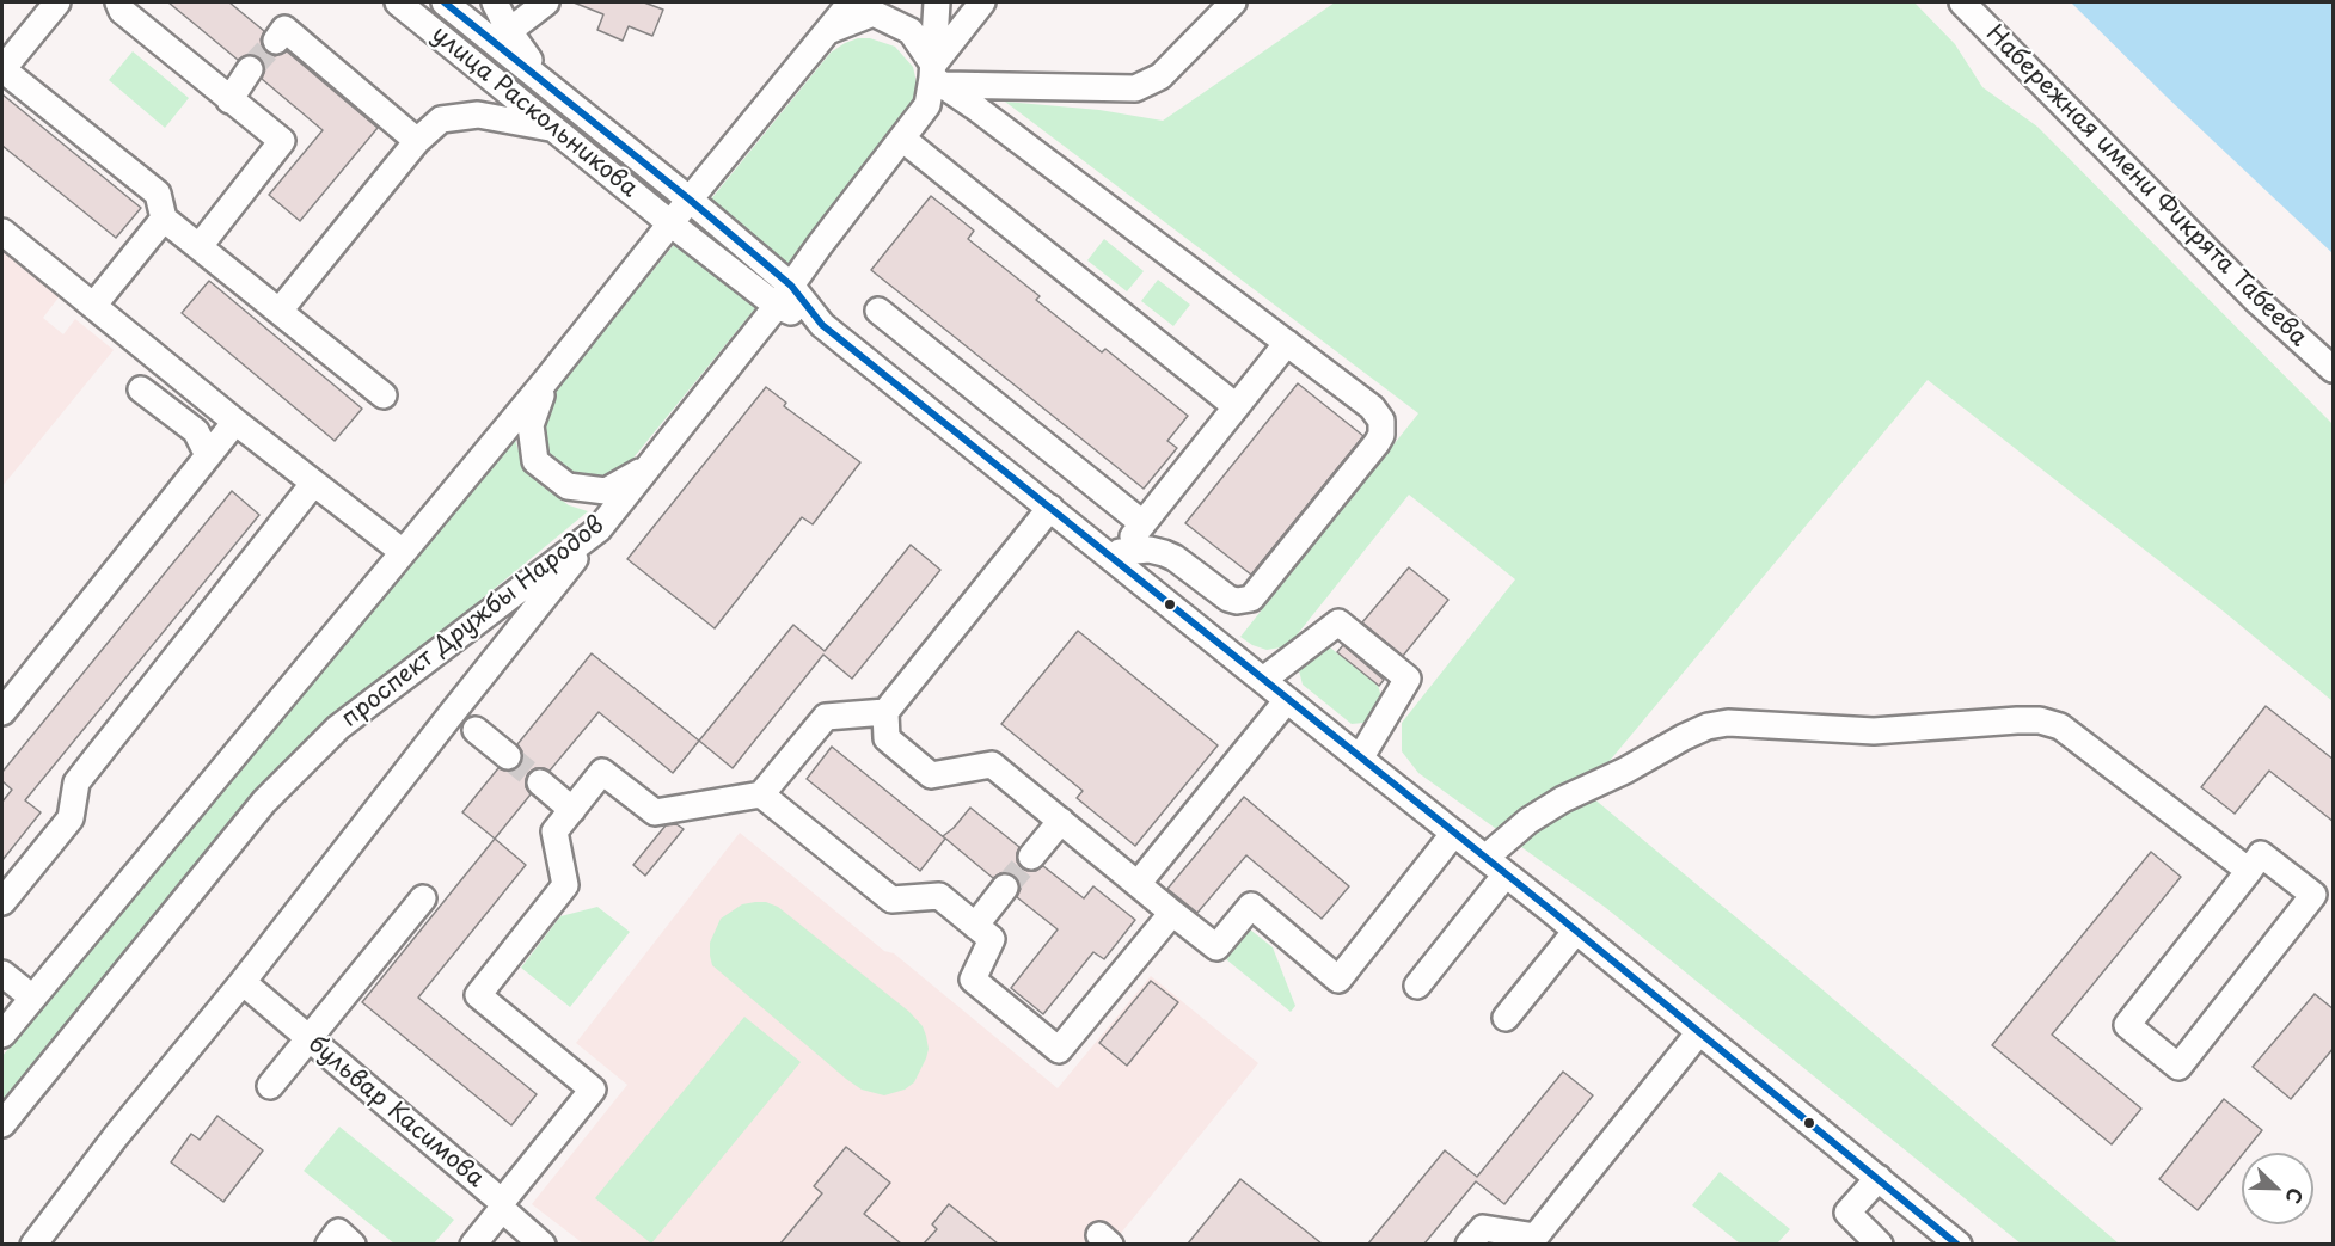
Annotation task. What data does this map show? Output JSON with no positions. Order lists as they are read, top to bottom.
{
  "streets": {
    "street": [
      "улица Раскольникова",
      "Набережная имени Фикрята Табеева",
      "проспект Дружбы Народов",
      "бульвар Касимова"
    ]
  },
  "crossings": [
    ["улица Раскольникова", "проспект Дружбы Народов"]
  ],
  "north": "bottom right"
}
